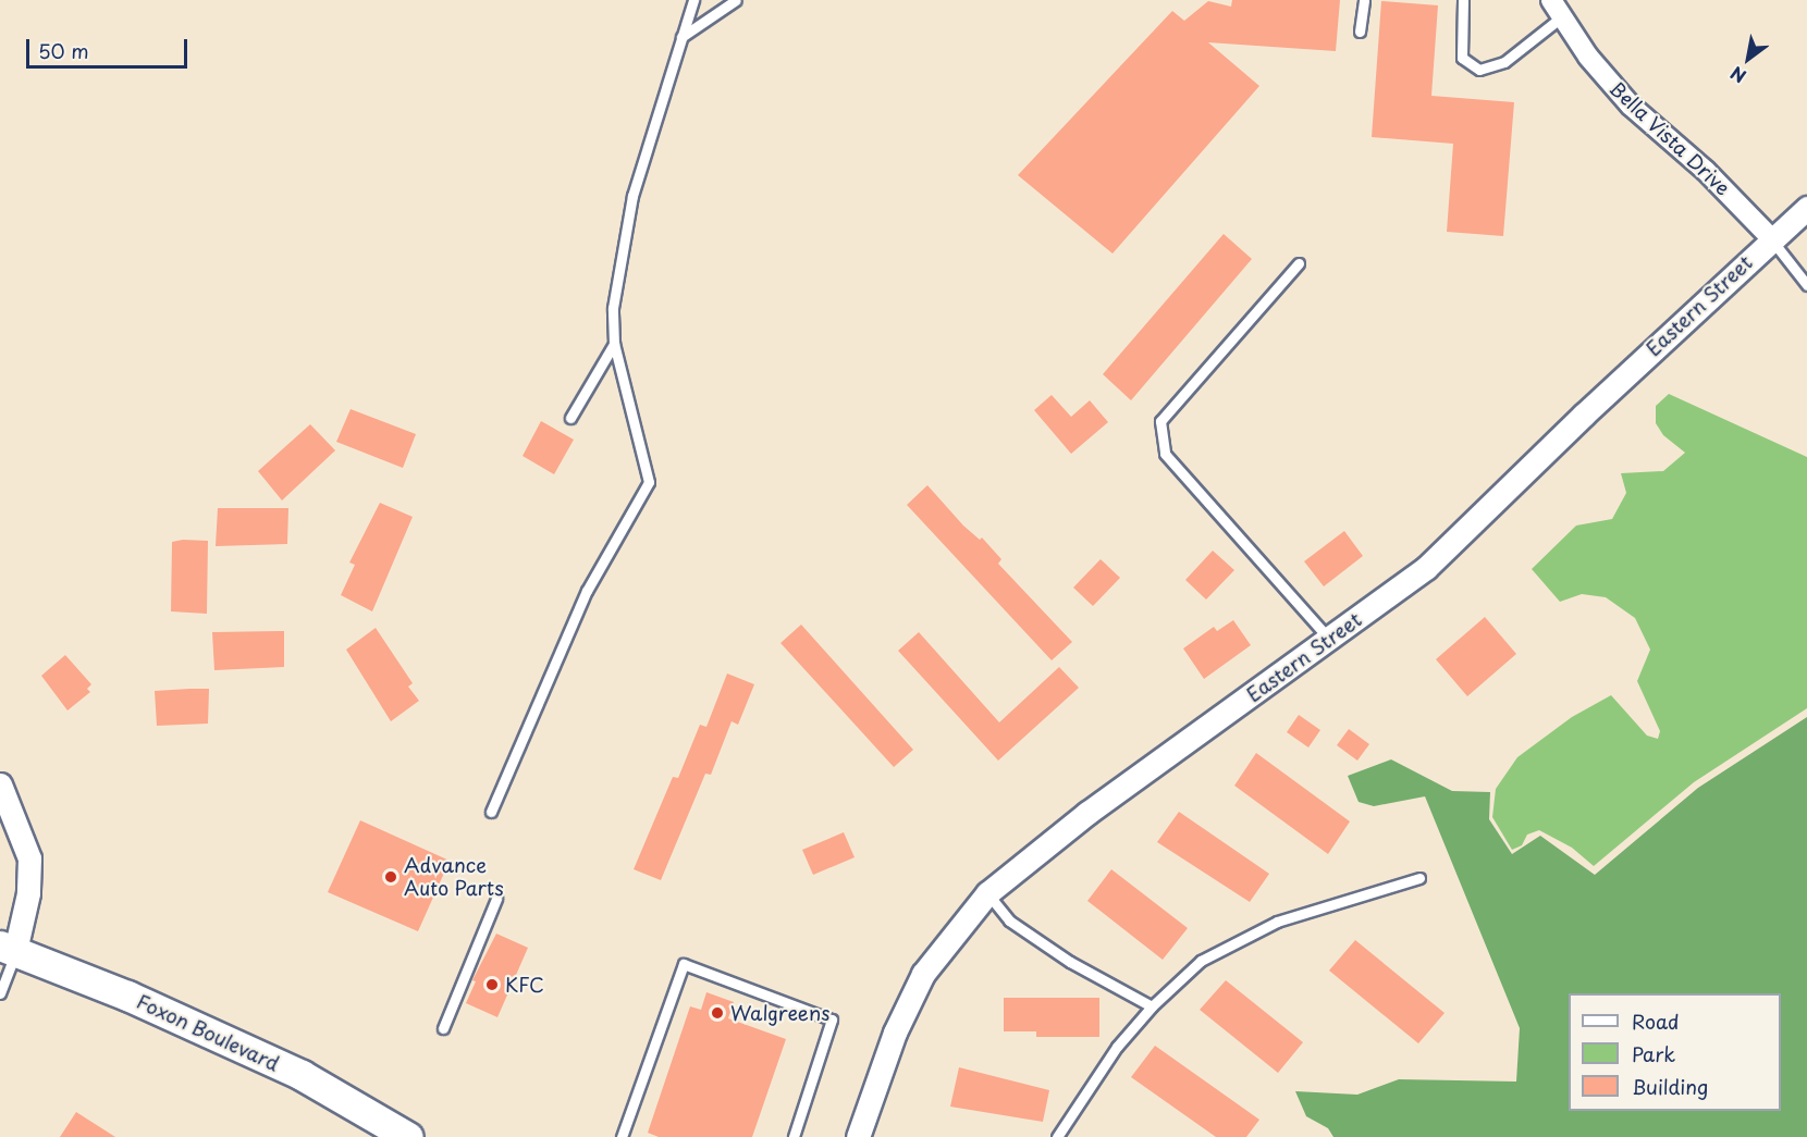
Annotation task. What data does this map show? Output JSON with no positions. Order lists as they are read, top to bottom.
{
  "streets": {
    "main road": ["Foxon Boulevard"],
    "street": ["Bella Vista Drive", "Eastern Street"]
  },
  "crossings": [
    ["Bella Vista Drive", "Eastern Street"]
  ],
  "places": ["Advance Auto Parts", "KFC", "Walgreens"],
  "legend": ["Road", "Park", "Building"],
  "scale_bar": "50 m",
  "north": "bottom left"
}
